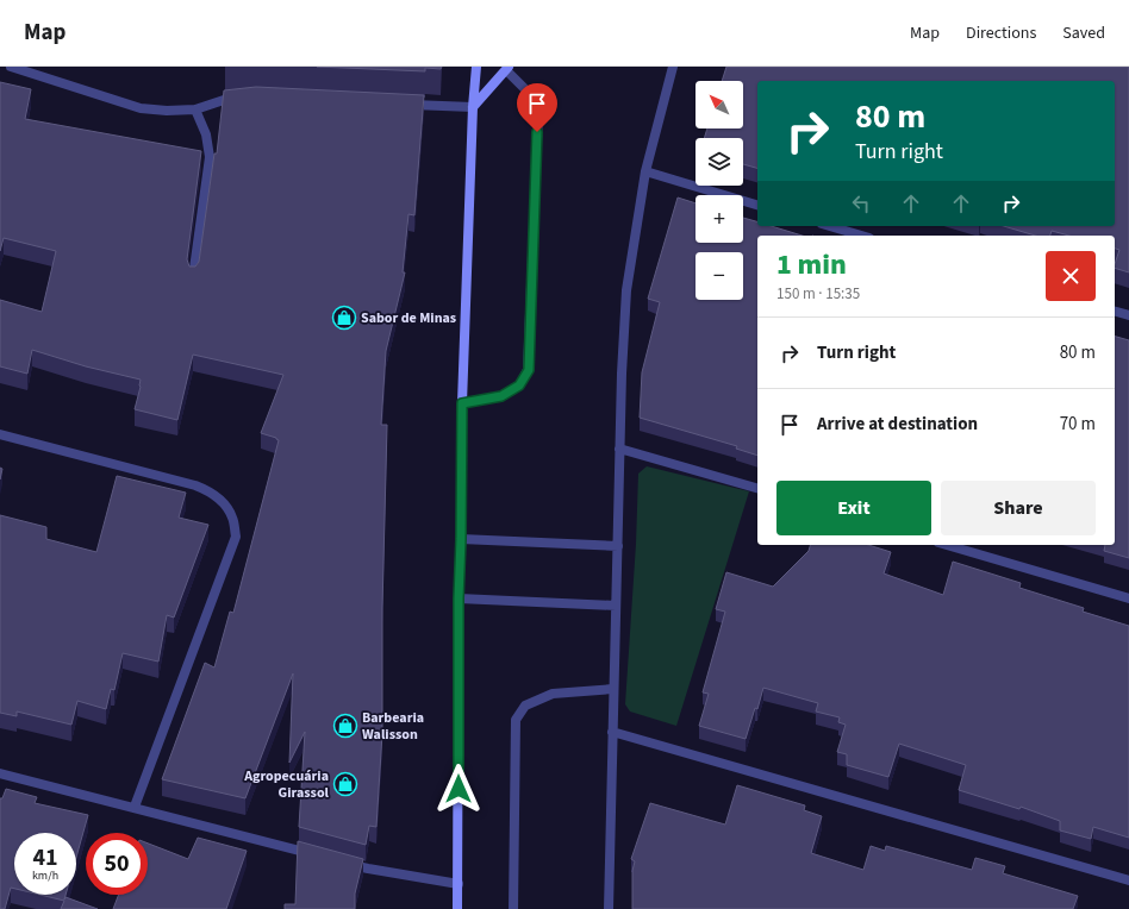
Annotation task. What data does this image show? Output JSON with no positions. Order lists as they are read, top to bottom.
{
  "places": {
    "shop": ["Sabor de Minas", "Barbearia Walisson", "Agropecuária Girassol"]
  },
  "north": "top left",
  "page": {
    "header": "Map",
    "nav": ["Map", "Directions", "Saved"],
    "map_buttons": ["+", "−"],
    "turn": ["80 m", "Turn right"],
    "heading": ["1 min", "150 m · 15:35"],
    "list": [
      {
        "name": "Turn right",
        "value": "80 m"
      },
      {
        "name": "Arrive at destination",
        "value": "70 m"
      }
    ],
    "buttons": ["Exit", "Share"],
    "speed": "41 km/h",
    "limit": "50"
  }
}
